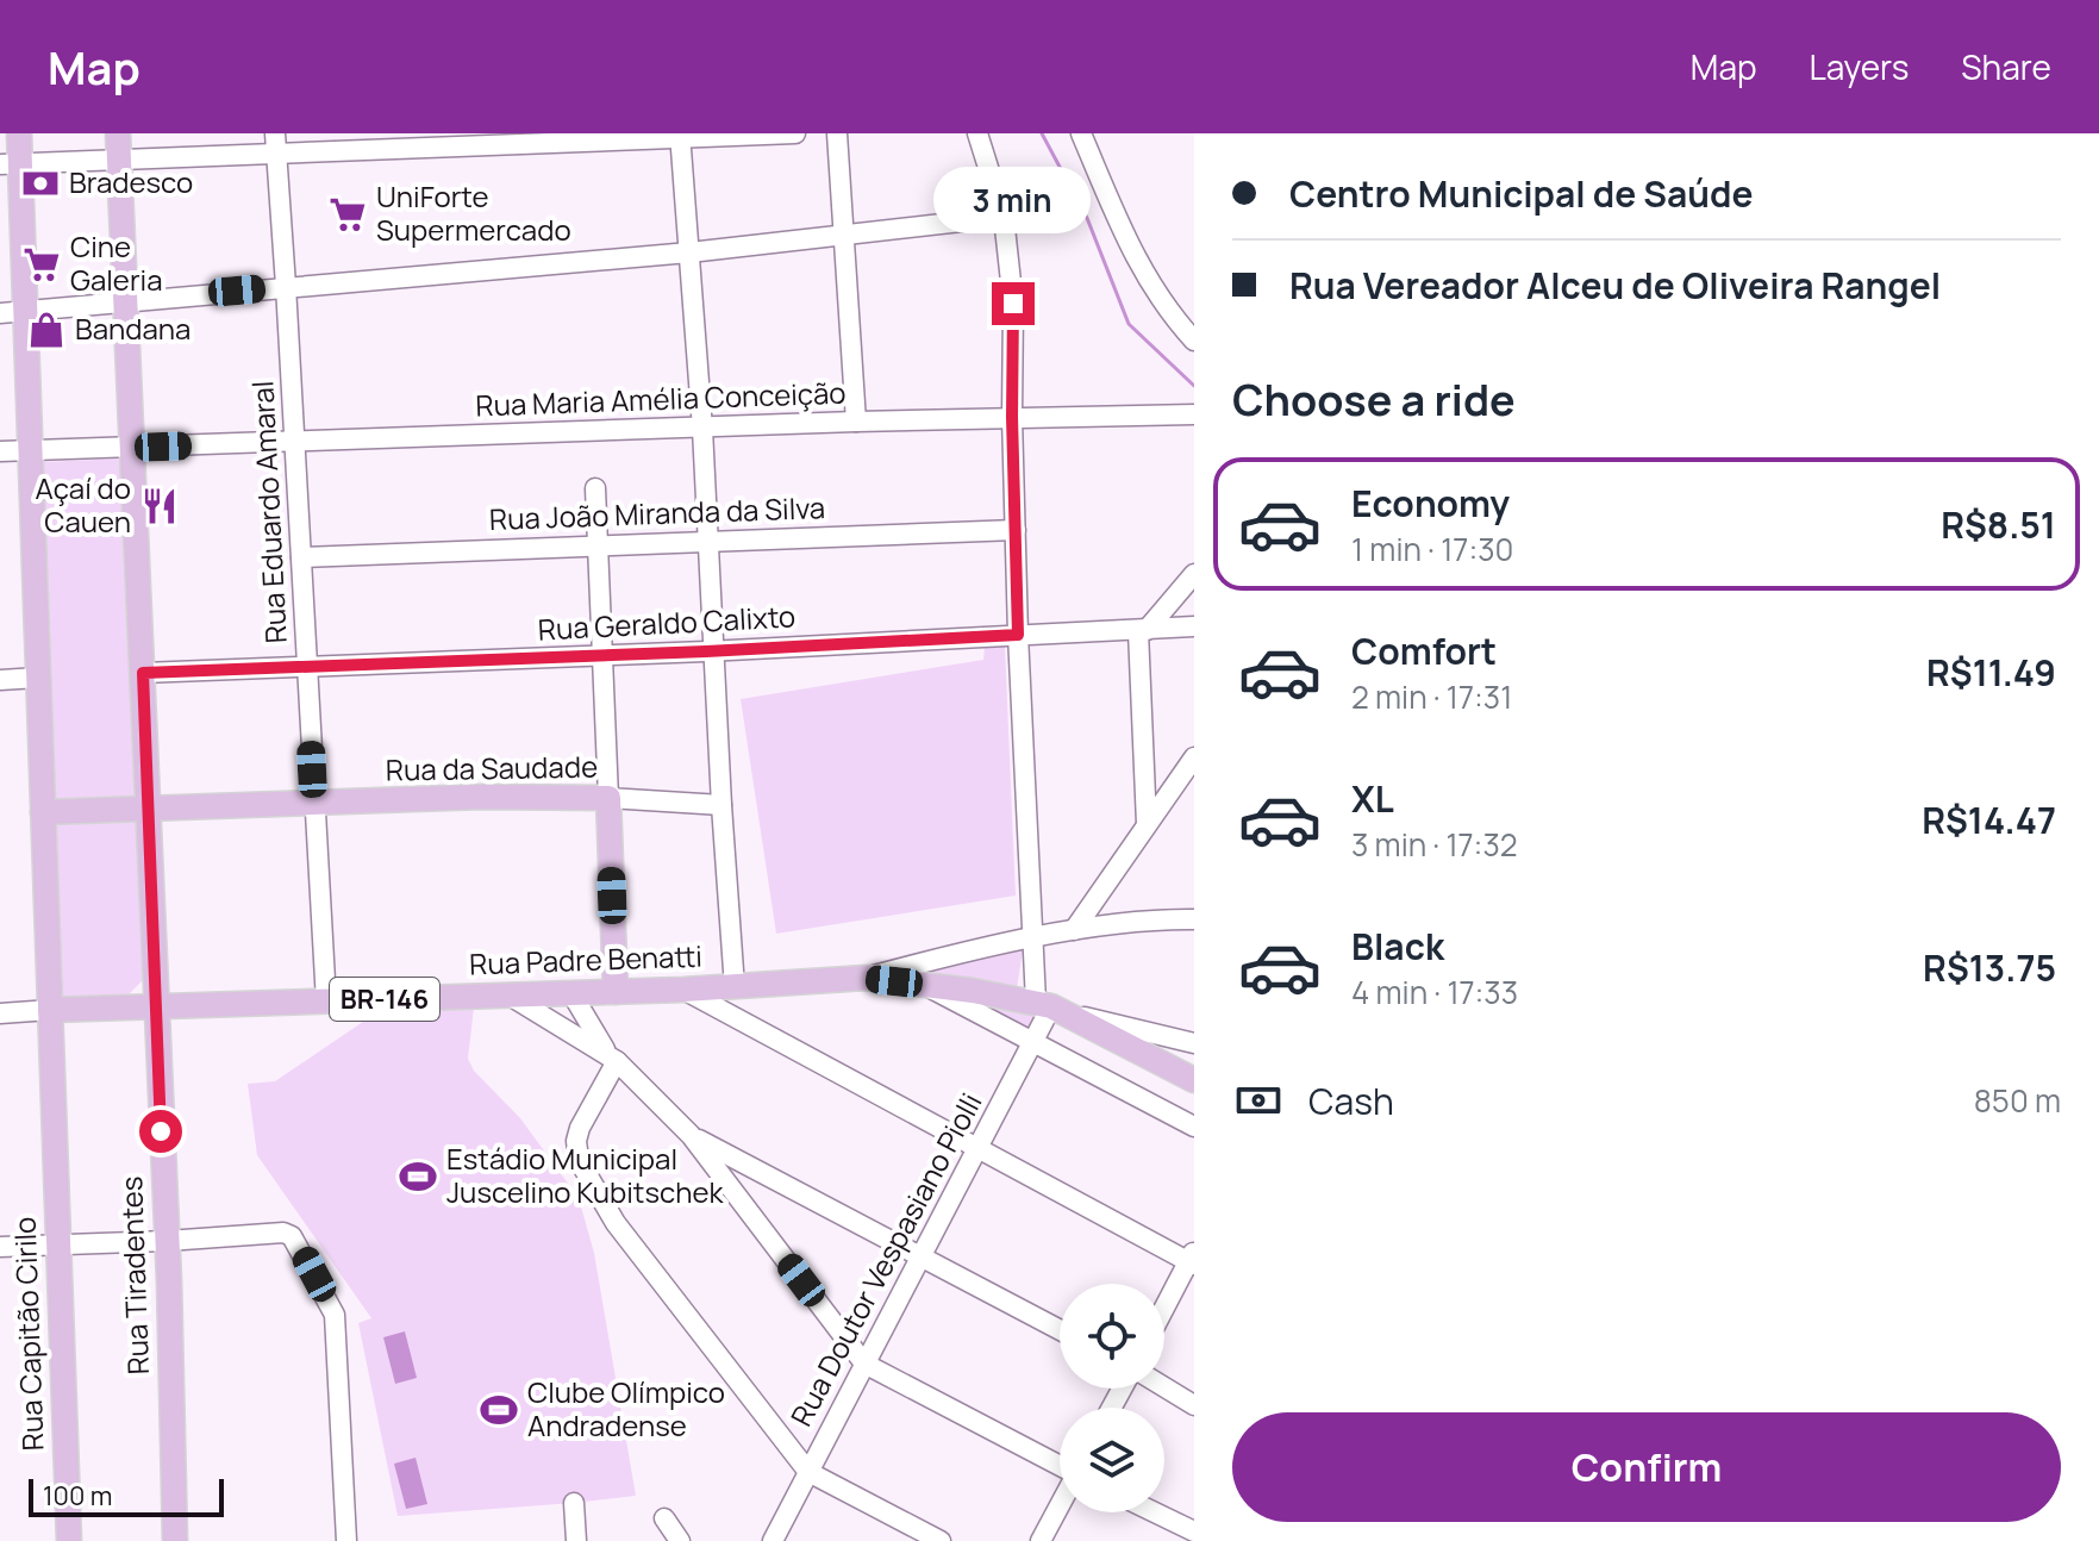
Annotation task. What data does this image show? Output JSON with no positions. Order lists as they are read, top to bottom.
{
  "streets": {
    "main road": [
      "Rua da Saudade",
      "Rua Padre Benatti",
      "BR-146",
      "Rua Tiradentes",
      "Rua Capitão Cirilo"
    ],
    "street": [
      "Rua Maria Amélia Conceição",
      "Rua Eduardo Amaral",
      "Rua João Miranda da Silva",
      "Rua Geraldo Calixto",
      "Rua Doutor Vespasiano Piolli"
    ]
  },
  "crossings": [
    ["Rua Maria Amélia Conceição", "Rua Eduardo Amaral"],
    ["Rua Maria Amélia Conceição", "Rua Tiradentes"],
    ["Rua Maria Amélia Conceição", "Rua Capitão Cirilo"],
    ["Rua Eduardo Amaral", "Rua João Miranda da Silva"],
    ["Rua Eduardo Amaral", "Rua Geraldo Calixto"],
    ["Rua Eduardo Amaral", "Rua da Saudade"],
    ["Rua Eduardo Amaral", "Rua Padre Benatti"],
    ["Rua Geraldo Calixto", "Rua Tiradentes"],
    ["Rua da Saudade", "Rua Tiradentes"],
    ["Rua da Saudade", "Rua Capitão Cirilo"],
    ["Rua Padre Benatti", "BR-146"],
    ["Rua Padre Benatti", "Rua Tiradentes"],
    ["BR-146", "Rua Doutor Vespasiano Piolli"],
    ["BR-146", "Rua Tiradentes"],
    ["BR-146", "Rua Capitão Cirilo"]
  ],
  "places": {
    "bank": ["Bradesco"],
    "supermarket": ["UniForte Supermercado", "Cine Galeria"],
    "shop": ["Bandana"],
    "restaurant": ["Açaí do Cauen"],
    "sports": ["Estádio Municipal Juscelino Kubitschek", "Clube Olímpico Andradense"]
  },
  "scale_bar": "100 m",
  "page": {
    "header": "Map",
    "nav": ["Map", "Layers", "Share"],
    "banner": ["Centro Municipal de Saúde", "Rua Vereador Alceu de Oliveira Rangel"],
    "bubble": "3 min",
    "heading": "Choose a ride",
    "list": [
      {
        "name": "Economy",
        "note": "1 min · 17:30",
        "value": "R$8.51"
      },
      {
        "name": "Comfort",
        "note": "2 min · 17:31",
        "value": "R$11.49"
      },
      {
        "name": "XL",
        "note": "3 min · 17:32",
        "value": "R$14.47"
      },
      {
        "name": "Black",
        "note": "4 min · 17:33",
        "value": "R$13.75"
      }
    ],
    "pay": ["Cash", "850 m"],
    "buttons": "Confirm",
    "scale": "100 m"
  }
}
